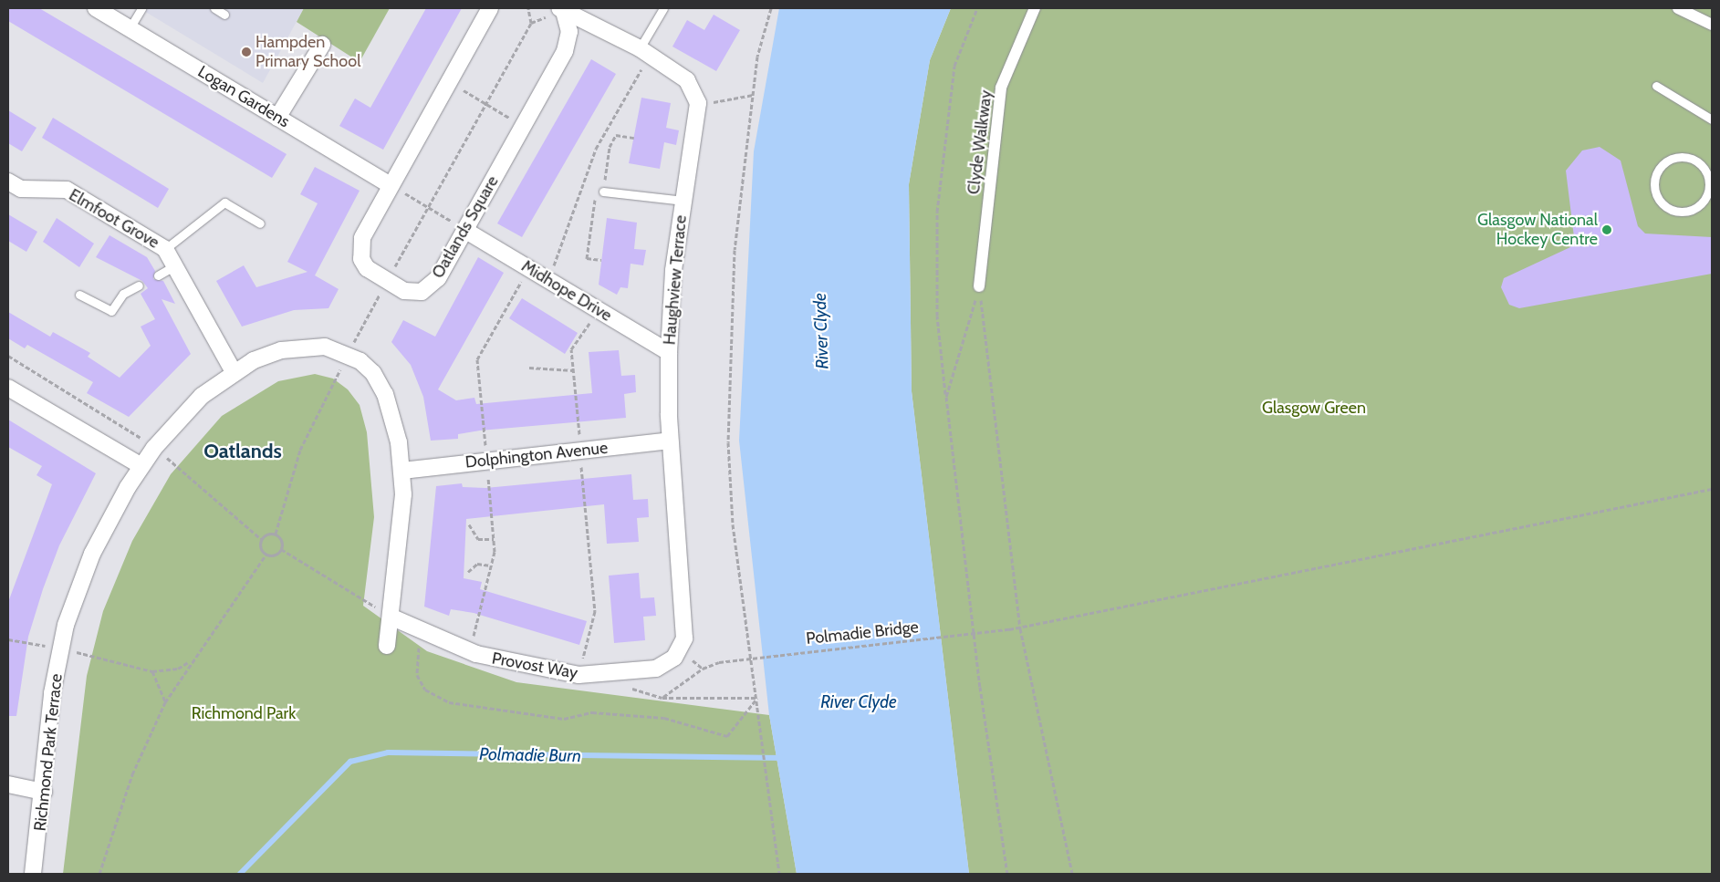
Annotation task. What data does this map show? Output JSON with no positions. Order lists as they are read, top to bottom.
{
  "streets": {
    "street": [
      "Logan Gardens",
      "Clyde Walkway",
      "Elmfoot Grove",
      "Oatlands Square",
      "Haughview Terrace",
      "Midhope Drive",
      "Dolphington Avenue",
      "Provost Way",
      "Richmond Park Terrace"
    ],
    "path": ["Polmadie Bridge"]
  },
  "crossings": [
    ["Logan Gardens", "Oatlands Square"],
    ["Elmfoot Grove", "Richmond Park Terrace"],
    ["Oatlands Square", "Haughview Terrace"],
    ["Oatlands Square", "Midhope Drive"],
    ["Haughview Terrace", "Midhope Drive"],
    ["Haughview Terrace", "Dolphington Avenue"],
    ["Haughview Terrace", "Provost Way"]
  ],
  "districts": ["Oatlands"],
  "water": ["River Clyde", "Polmadie Burn"],
  "parks": ["Glasgow Green", "Richmond Park"],
  "places": ["Hampden Primary School", "Glasgow National Hockey Centre"]
}
